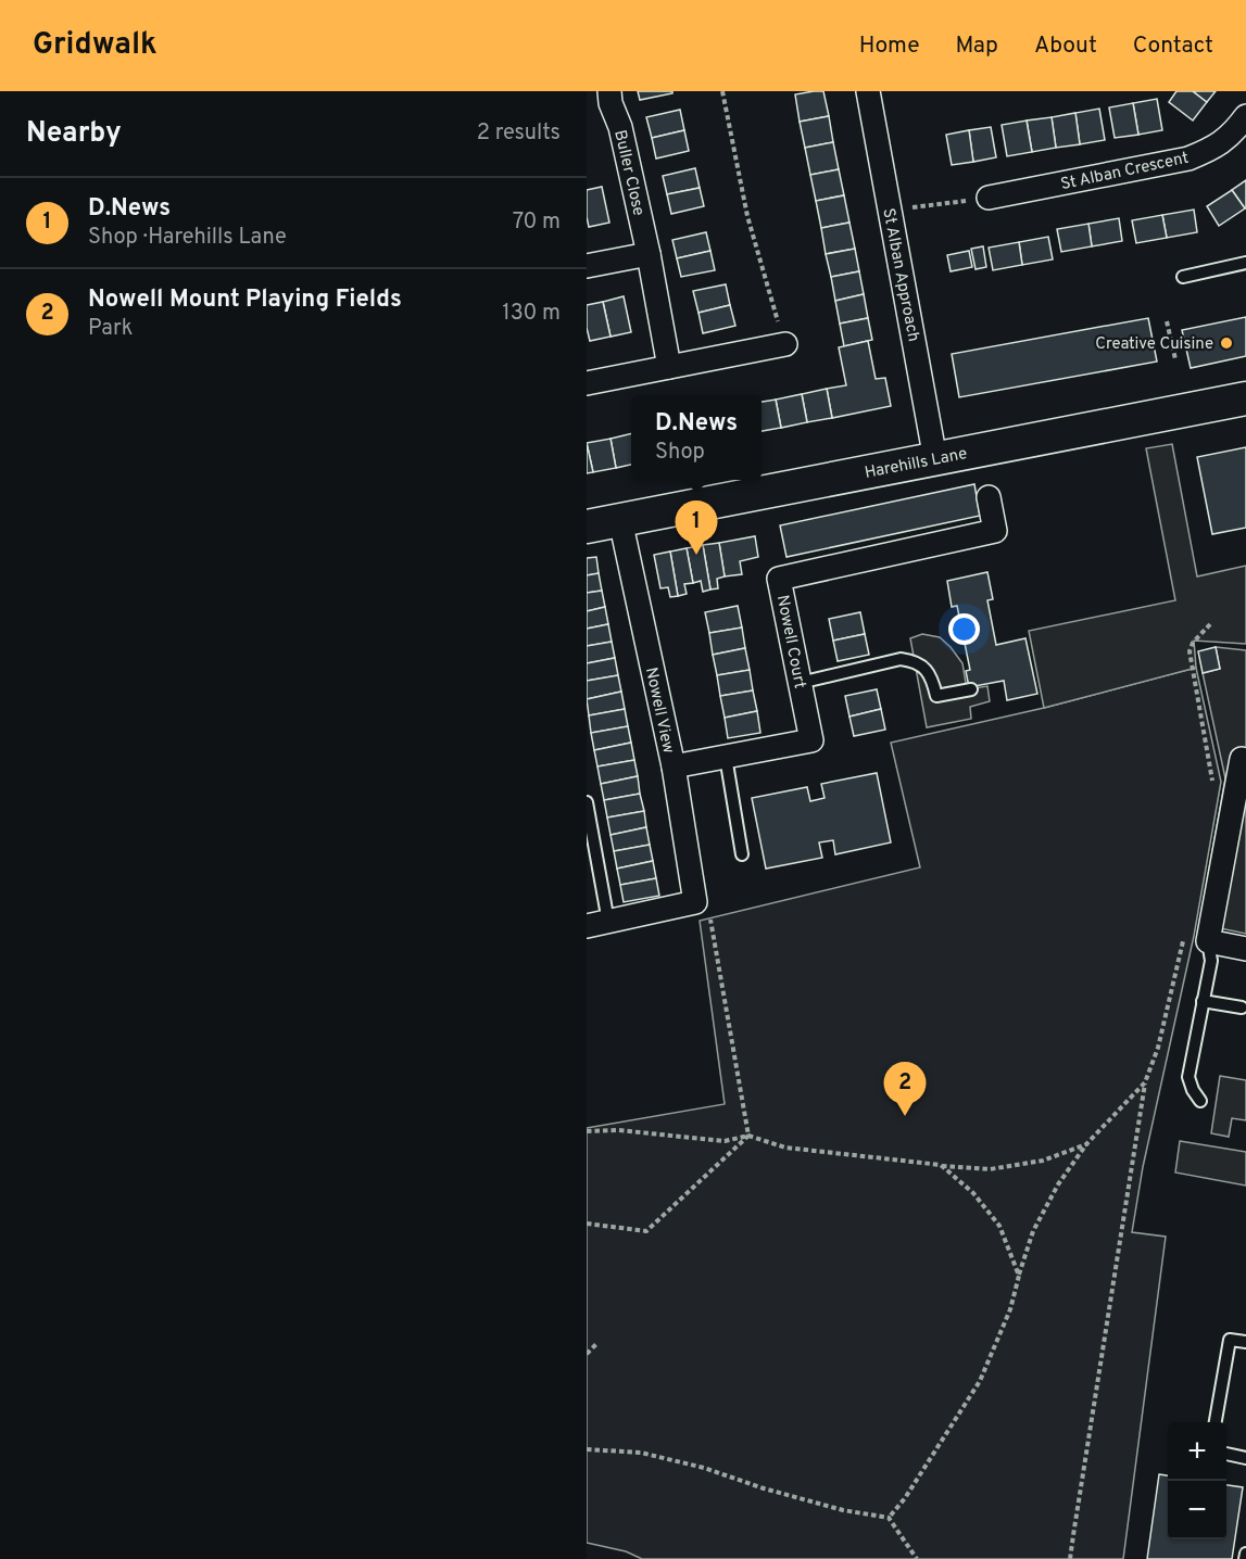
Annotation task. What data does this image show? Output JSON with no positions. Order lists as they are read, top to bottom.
{
  "streets": {
    "main road": ["Harehills Lane"],
    "street": [
      "St Alban Crescent",
      "Buller Close",
      "St Alban Approach",
      "Nowell Court",
      "Nowell View"
    ]
  },
  "crossings": [
    ["St Alban Approach", "Harehills Lane"],
    ["Harehills Lane", "Nowell View"],
    ["Nowell Court", "Nowell View"]
  ],
  "places": ["Creative Cuisine"],
  "page": {
    "header": "Gridwalk",
    "nav": [
      "Home",
      "Map",
      "About",
      "Contact"
    ],
    "heading": ["Nearby", "2 results"],
    "list": [
      {
        "mark": "1",
        "name": "D.News",
        "note": "Shop · Harehills Lane",
        "value": "70 m"
      },
      {
        "mark": "2",
        "name": "Nowell Mount Playing Fields",
        "note": "Park",
        "value": "130 m"
      }
    ],
    "popup": ["D.News", "Shop"],
    "pins": ["1", "2"],
    "map_buttons": ["+", "−"]
  }
}
